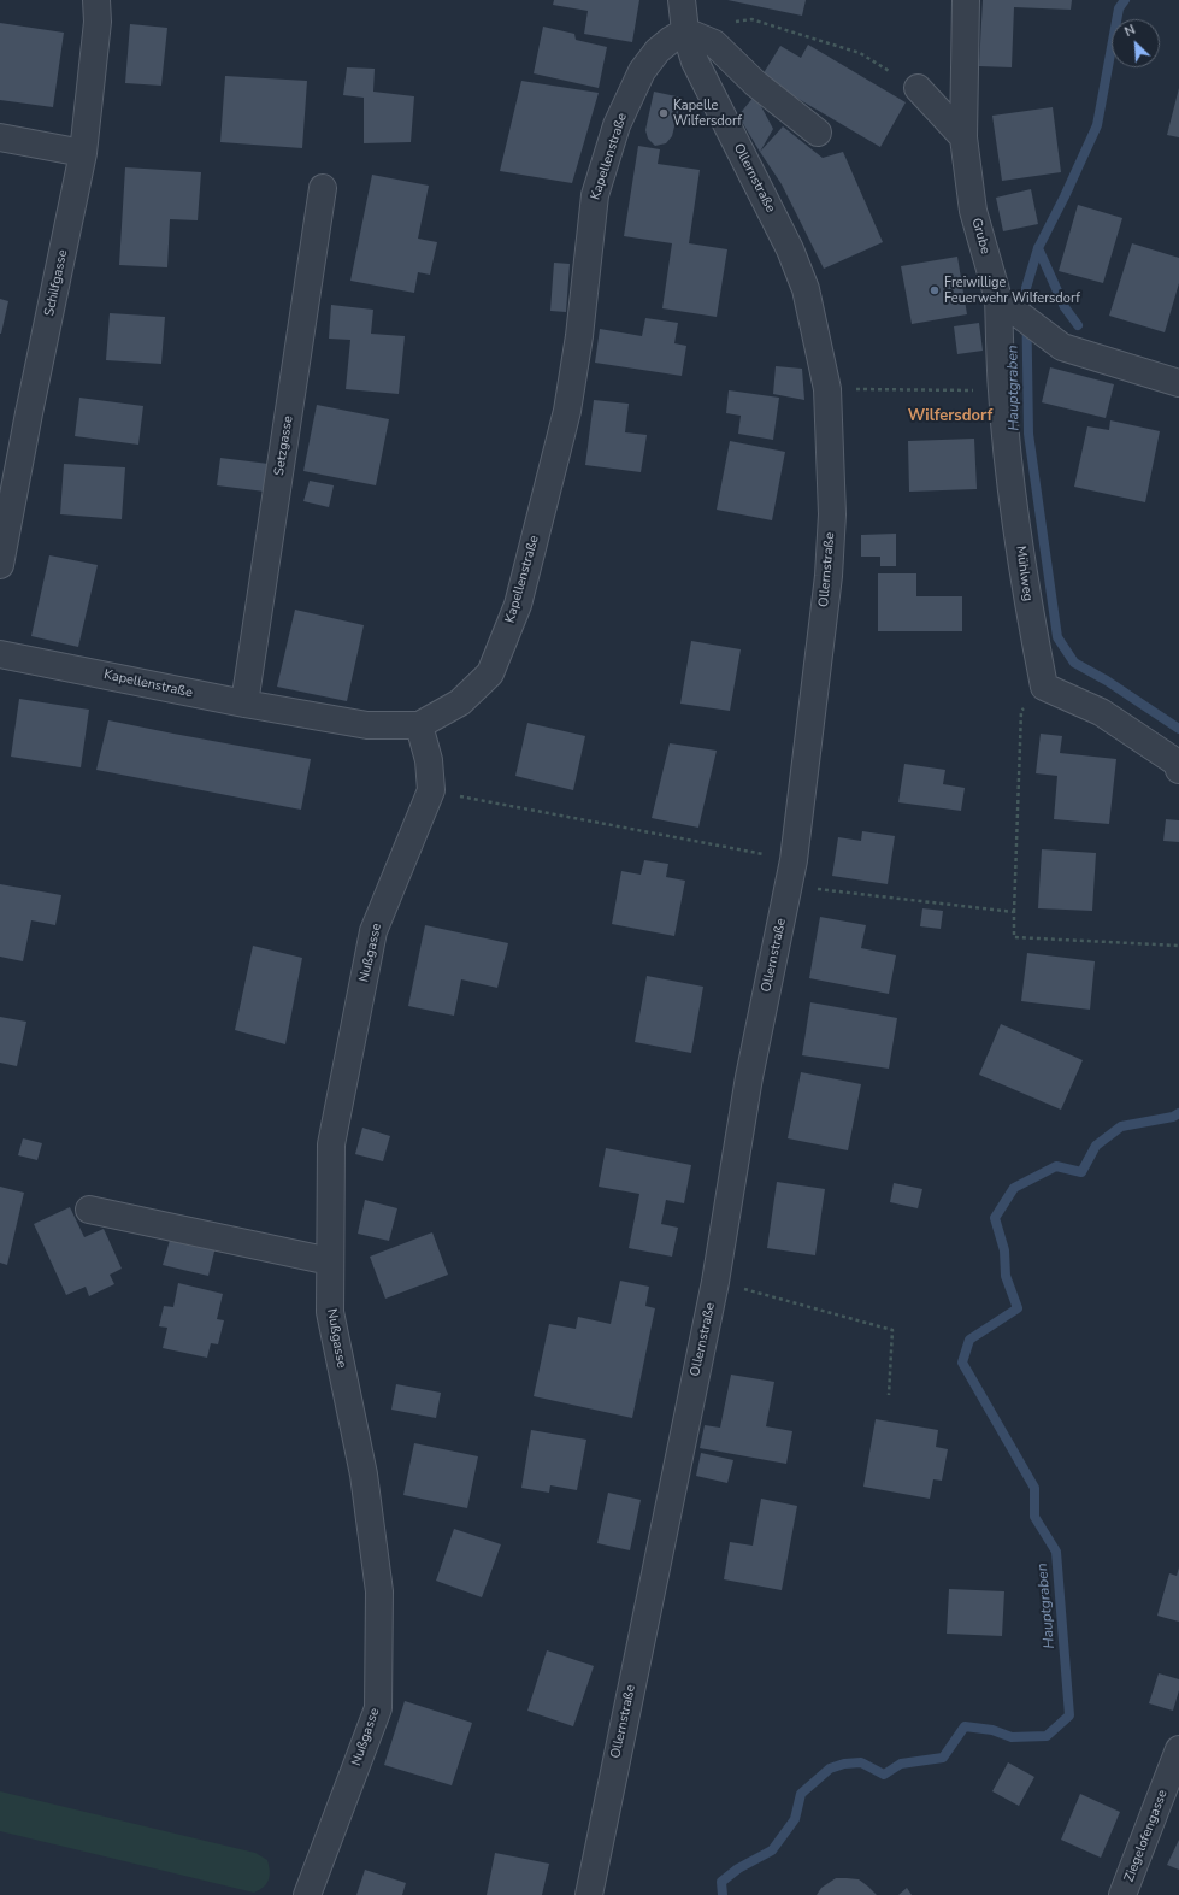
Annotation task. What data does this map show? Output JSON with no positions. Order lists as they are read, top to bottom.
{
  "streets": {
    "street": [
      "Kapellenstraße",
      "Ollernstraße",
      "Grube",
      "Schilfgasse",
      "Setzgasse",
      "Mühlweg",
      "Nußgasse",
      "Ziegelofengasse"
    ]
  },
  "crossings": [
    ["Kapellenstraße", "Ollernstraße"],
    ["Kapellenstraße", "Setzgasse"],
    ["Kapellenstraße", "Nußgasse"],
    ["Grube", "Mühlweg"]
  ],
  "districts": ["Wilfersdorf"],
  "water": ["Hauptgraben"],
  "places": ["Kapelle Wilfersdorf", "Freiwillige Feuerwehr Wilfersdorf"],
  "north": "top left"
}
